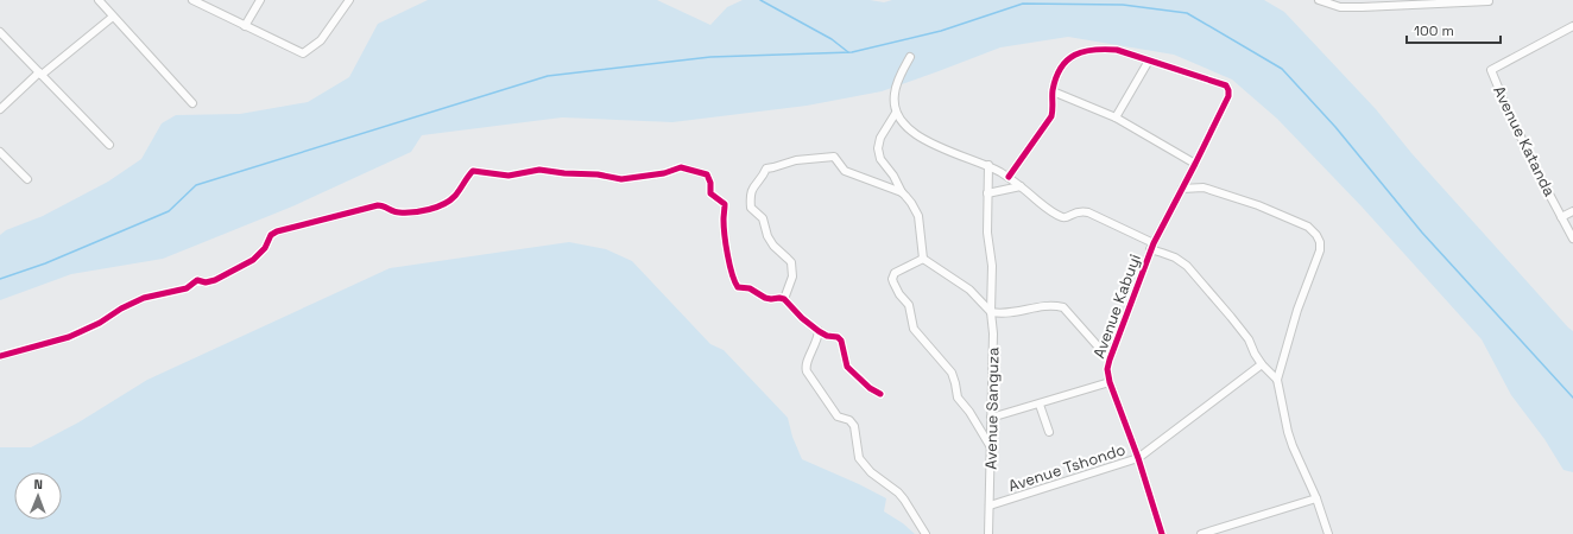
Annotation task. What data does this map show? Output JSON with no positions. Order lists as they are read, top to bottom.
{
  "streets": {
    "street": [
      "Avenue Katanda",
      "Avenue Kabuyi",
      "Avenue Sanguza",
      "Avenue Tshondo"
    ]
  },
  "crossings": [
    ["Avenue Kabuyi", "Avenue Tshondo"],
    ["Avenue Sanguza", "Avenue Tshondo"]
  ],
  "scale_bar": "100 m",
  "north": "top"
}
